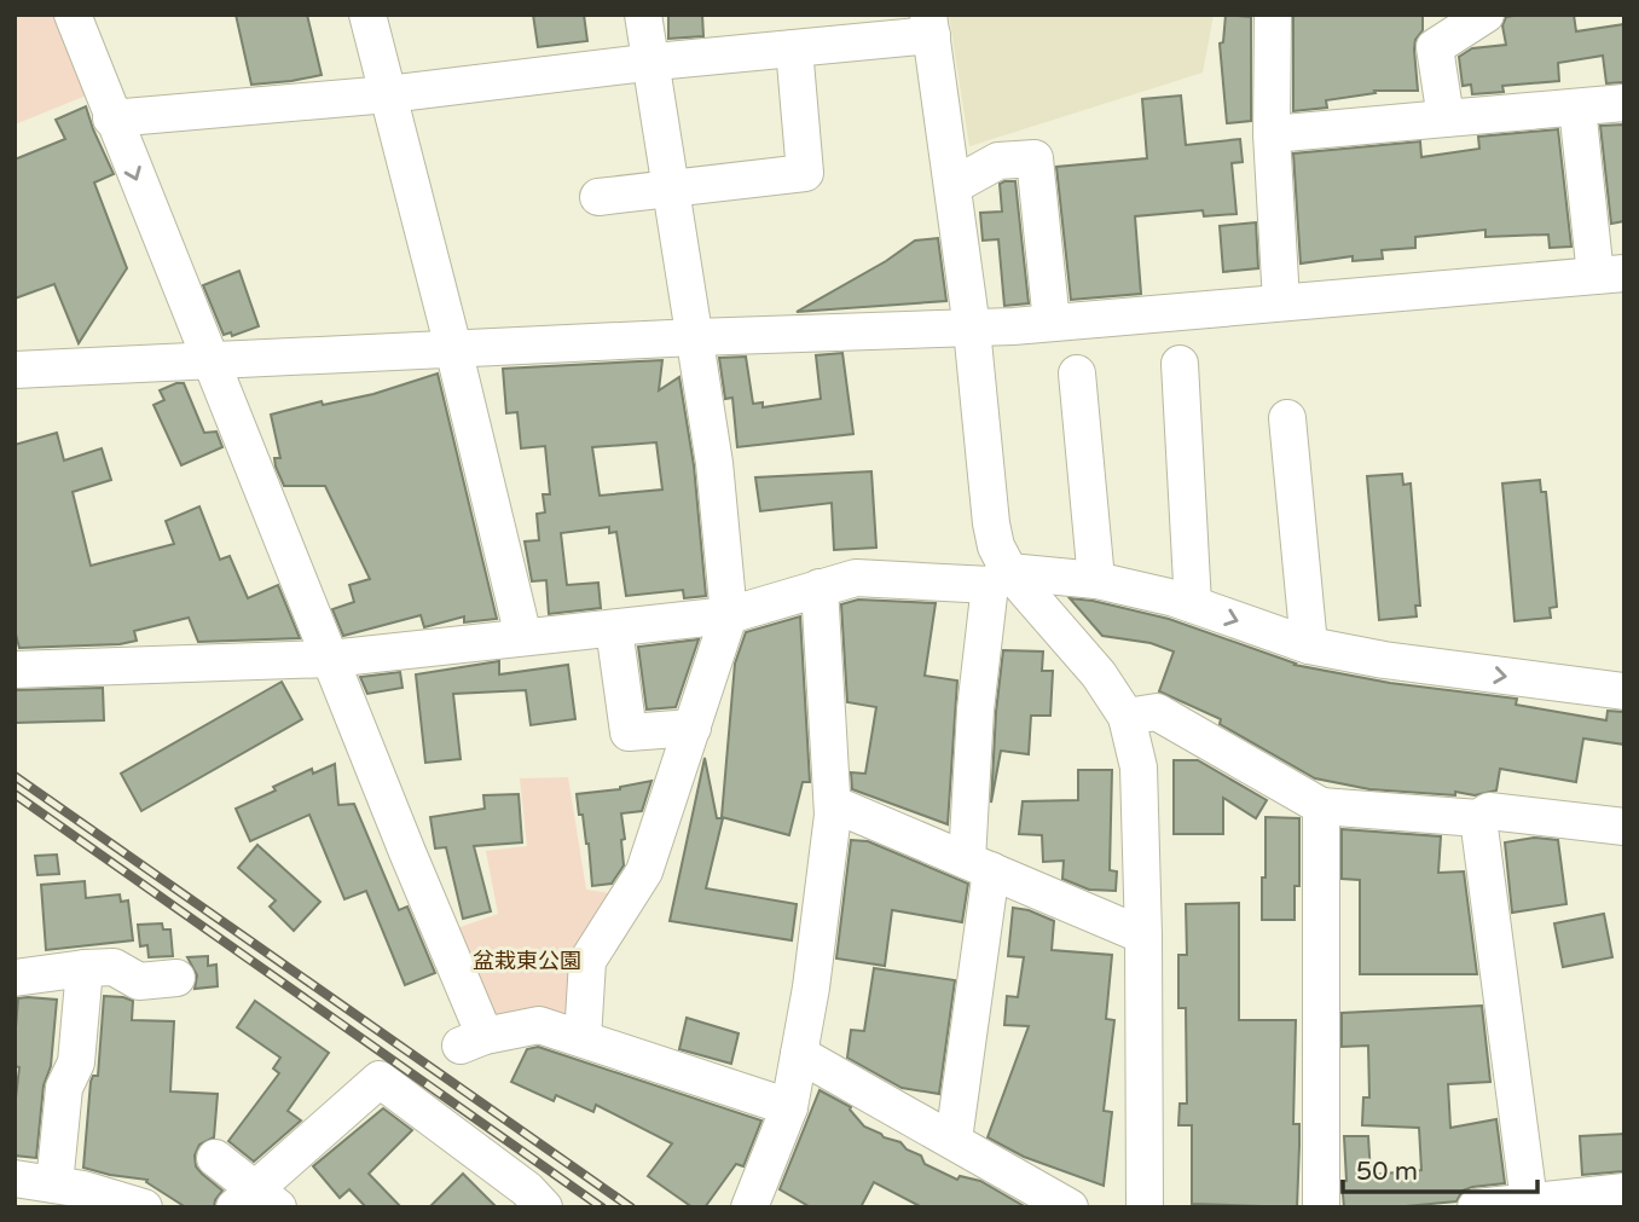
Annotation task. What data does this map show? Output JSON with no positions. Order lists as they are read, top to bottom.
{
  "parks": ["盆栽東公園"],
  "scale_bar": "50 m"
}
